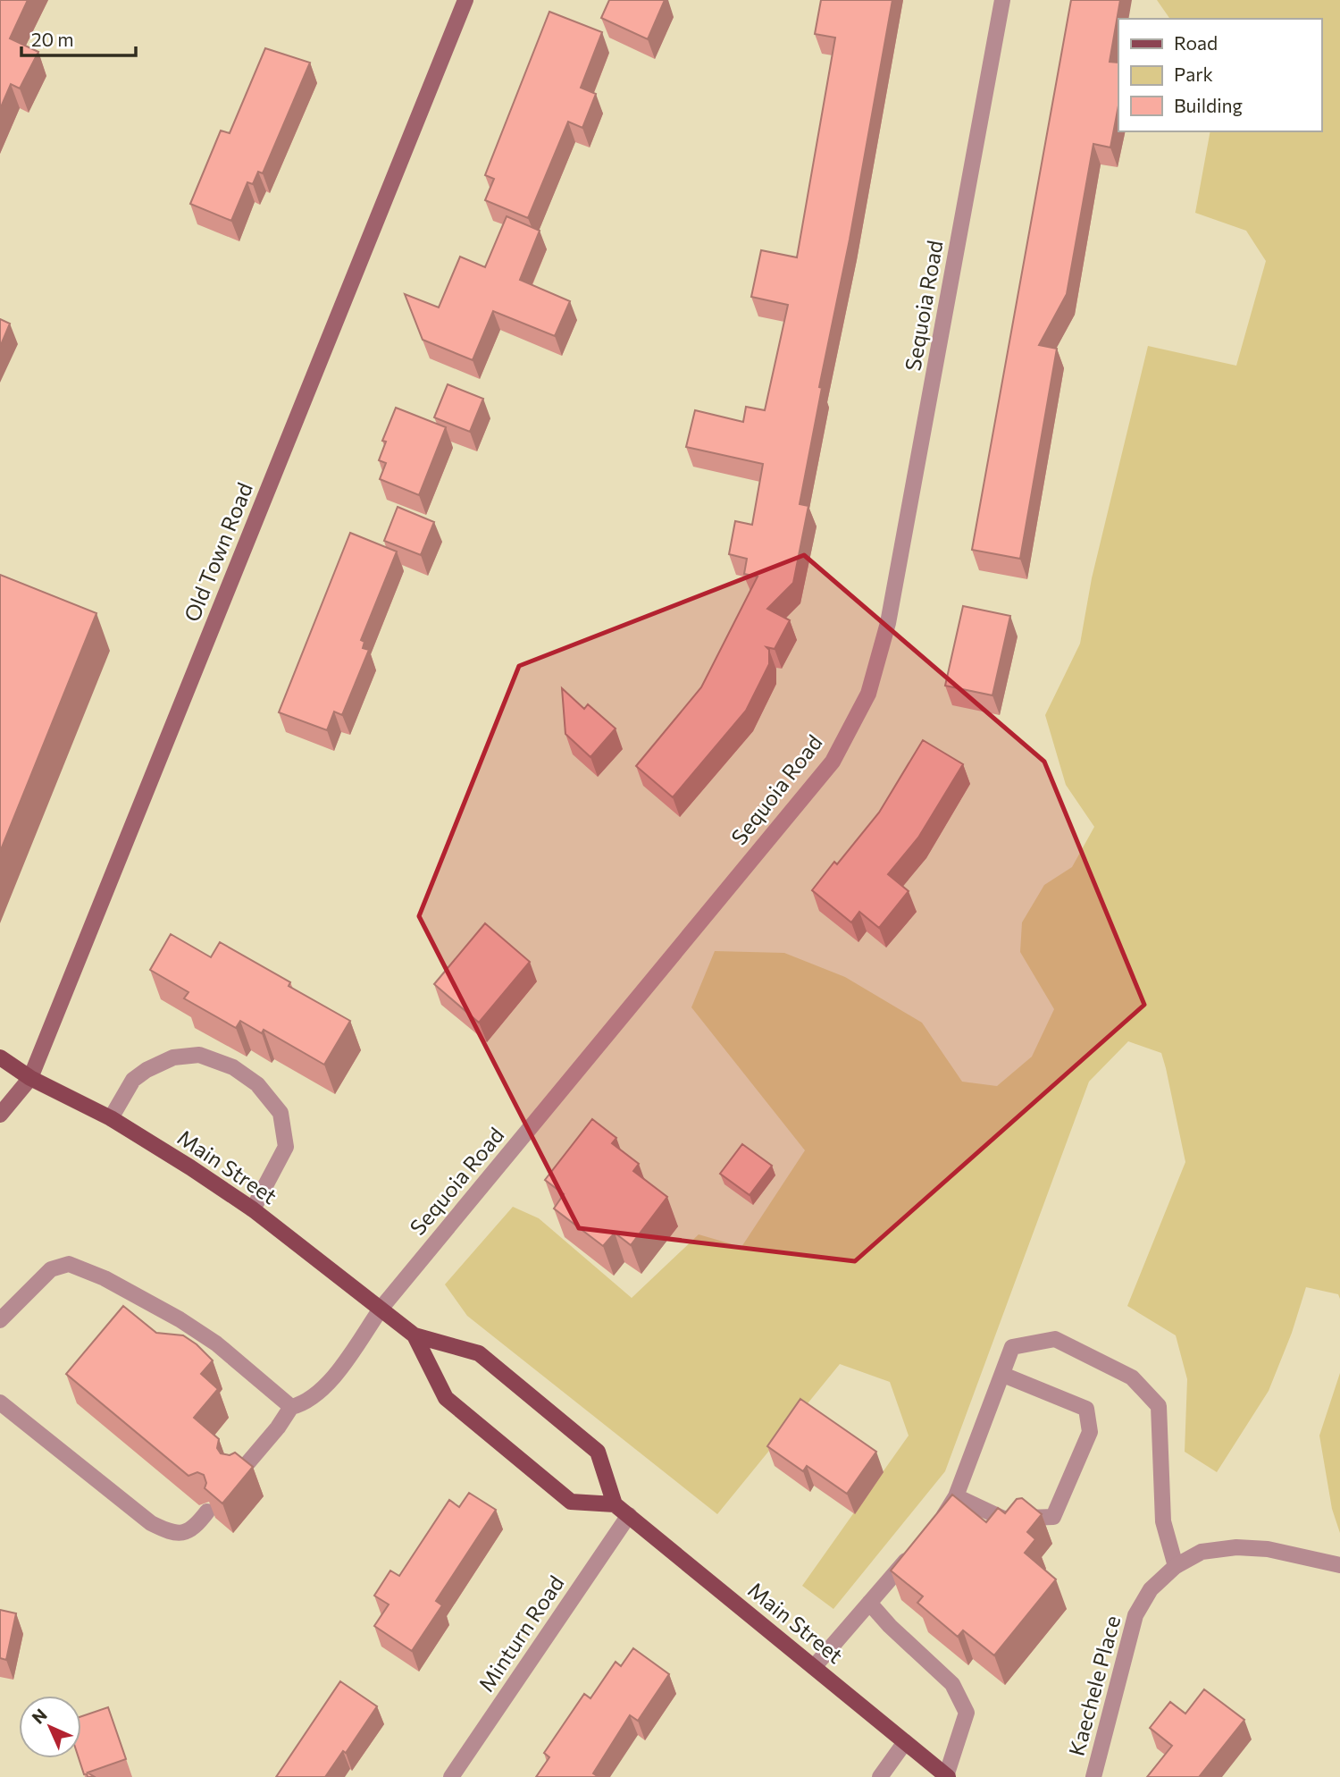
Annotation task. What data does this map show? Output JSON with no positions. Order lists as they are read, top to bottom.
{
  "streets": {
    "main road": ["Old Town Road", "Main Street"],
    "street": ["Sequoia Road", "Minturn Road", "Kaechele Place"]
  },
  "crossings": [
    ["Sequoia Road", "Main Street"],
    ["Old Town Road", "Main Street"],
    ["Main Street", "Minturn Road"]
  ],
  "legend": ["Road", "Park", "Building"],
  "scale_bar": "20 m",
  "north": "top left"
}
